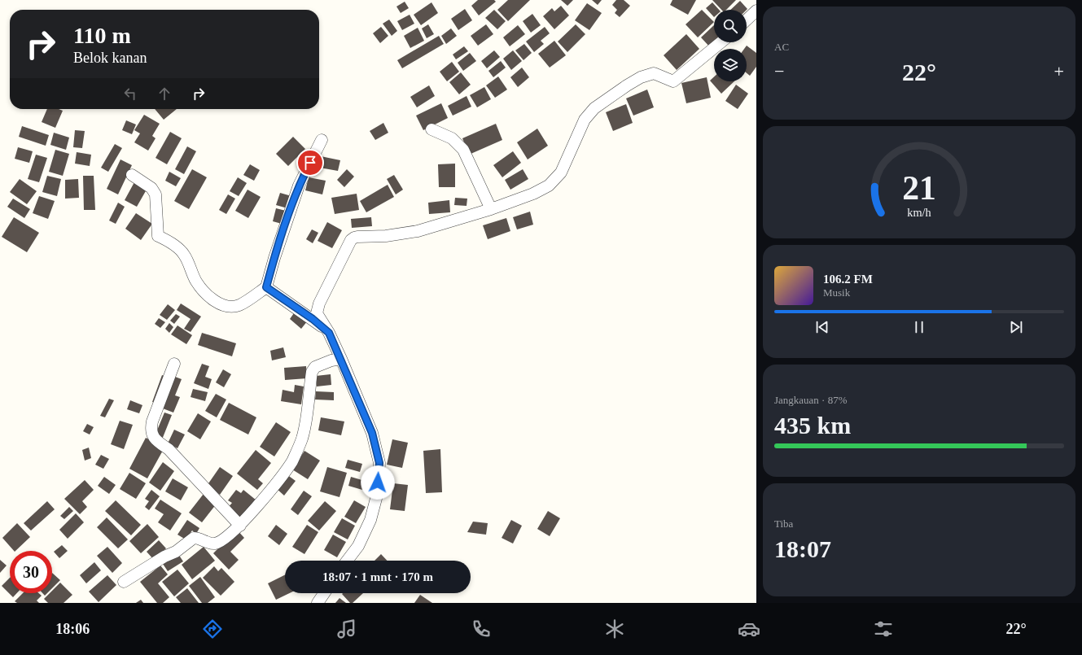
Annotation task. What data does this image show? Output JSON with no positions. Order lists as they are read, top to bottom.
{
  "page": {
    "tile": [
      "AC",
      ["Jangkauan · 87%", "435 km"],
      ["Tiba", "18:07"]
    ],
    "turn": ["110 m", "Belok kanan"],
    "heat": ["−", "22°", "+"],
    "song": ["106.2 FM", "Musik"],
    "limit": "30",
    "trip": "18:07 · 1 mnt · 170 m",
    "tabs": ["18:06", "22°"],
    "gauge": ["21", "km/h"]
  }
}
